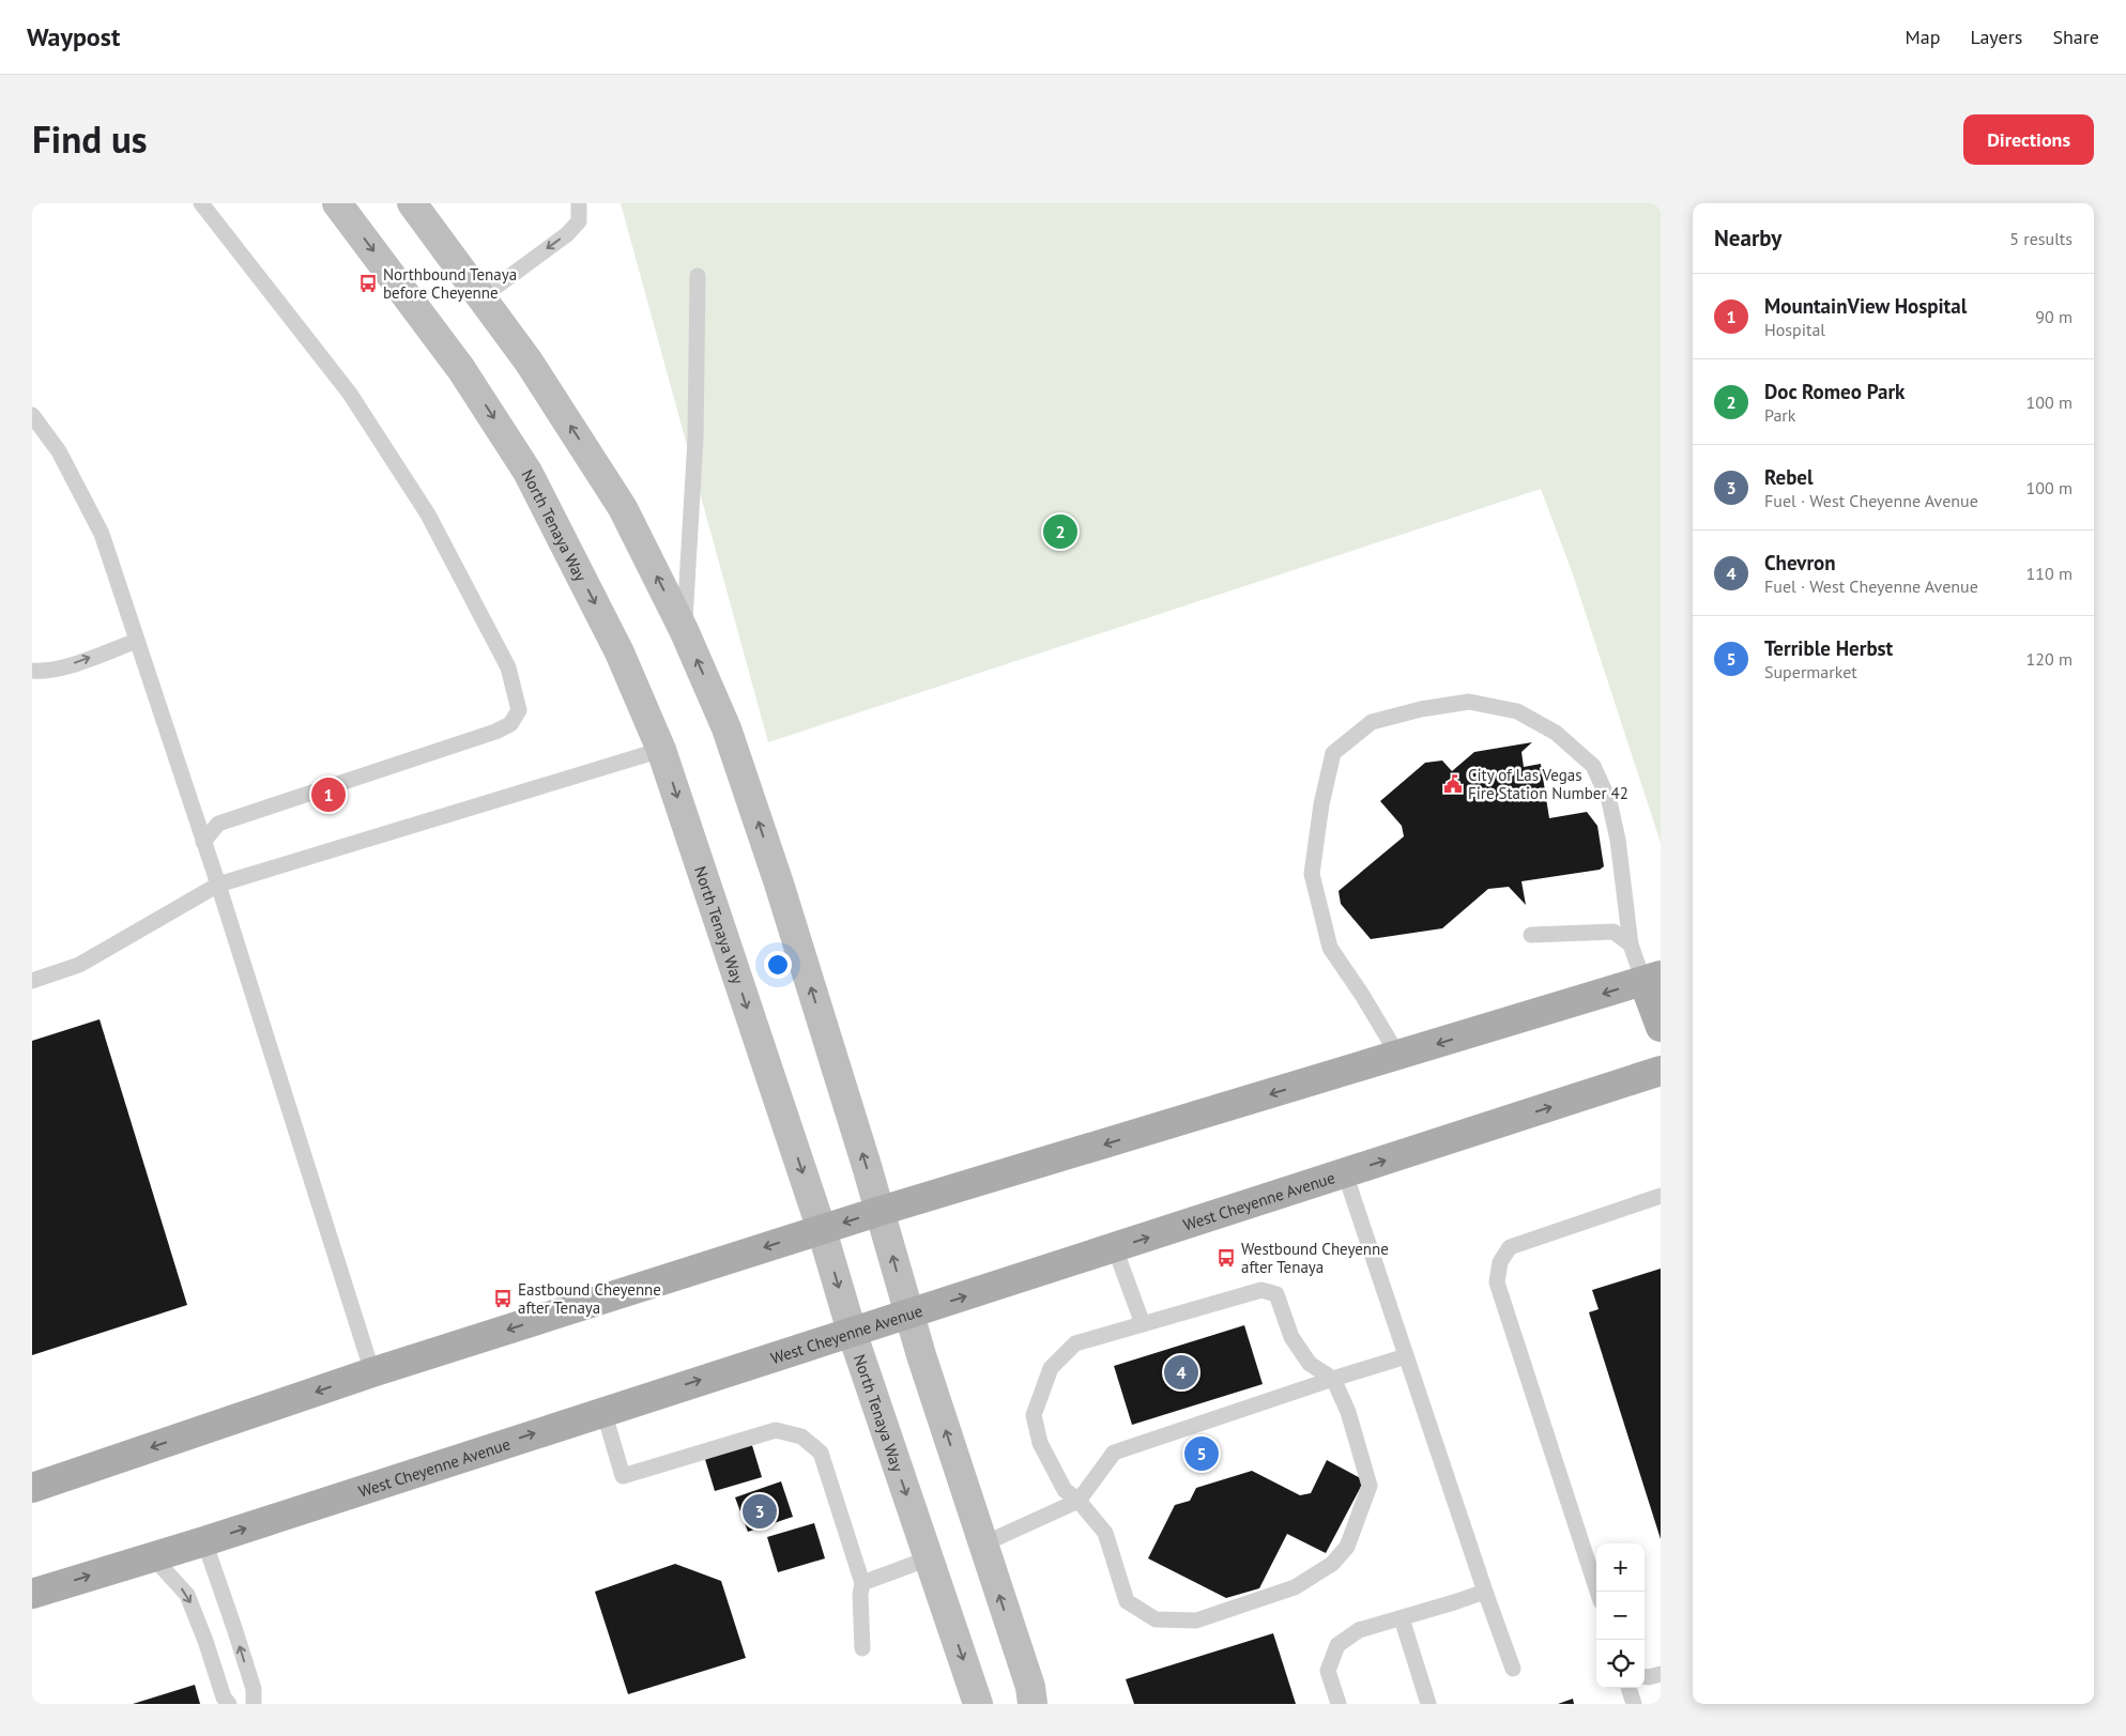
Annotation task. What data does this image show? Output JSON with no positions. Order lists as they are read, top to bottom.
{
  "streets": {
    "main road": ["North Tenaya Way", "West Cheyenne Avenue"]
  },
  "crossings": [
    ["North Tenaya Way", "West Cheyenne Avenue"]
  ],
  "places": {
    "bus stop": ["Northbound Tenaya before Cheyenne", "Westbound Cheyenne after Tenaya", "Eastbound Cheyenne after Tenaya"],
    "public building": ["City of Las Vegas Fire Station Number 42"]
  },
  "page": {
    "header": "Waypost",
    "nav": ["Map", "Layers", "Share"],
    "title": "Find us",
    "buttons": "Directions",
    "heading": ["Nearby", "5 results"],
    "list": [
      {
        "mark": "1",
        "name": "MountainView Hospital",
        "note": "Hospital",
        "value": "90 m"
      },
      {
        "mark": "2",
        "name": "Doc Romeo Park",
        "note": "Park",
        "value": "100 m"
      },
      {
        "mark": "3",
        "name": "Rebel",
        "note": "Fuel · West Cheyenne Avenue",
        "value": "100 m"
      },
      {
        "mark": "4",
        "name": "Chevron",
        "note": "Fuel · West Cheyenne Avenue",
        "value": "110 m"
      },
      {
        "mark": "5",
        "name": "Terrible Herbst",
        "note": "Supermarket",
        "value": "120 m"
      }
    ],
    "pins": [
      "2",
      "1",
      "4",
      "5",
      "3"
    ],
    "map_buttons": ["+", "−"]
  }
}
